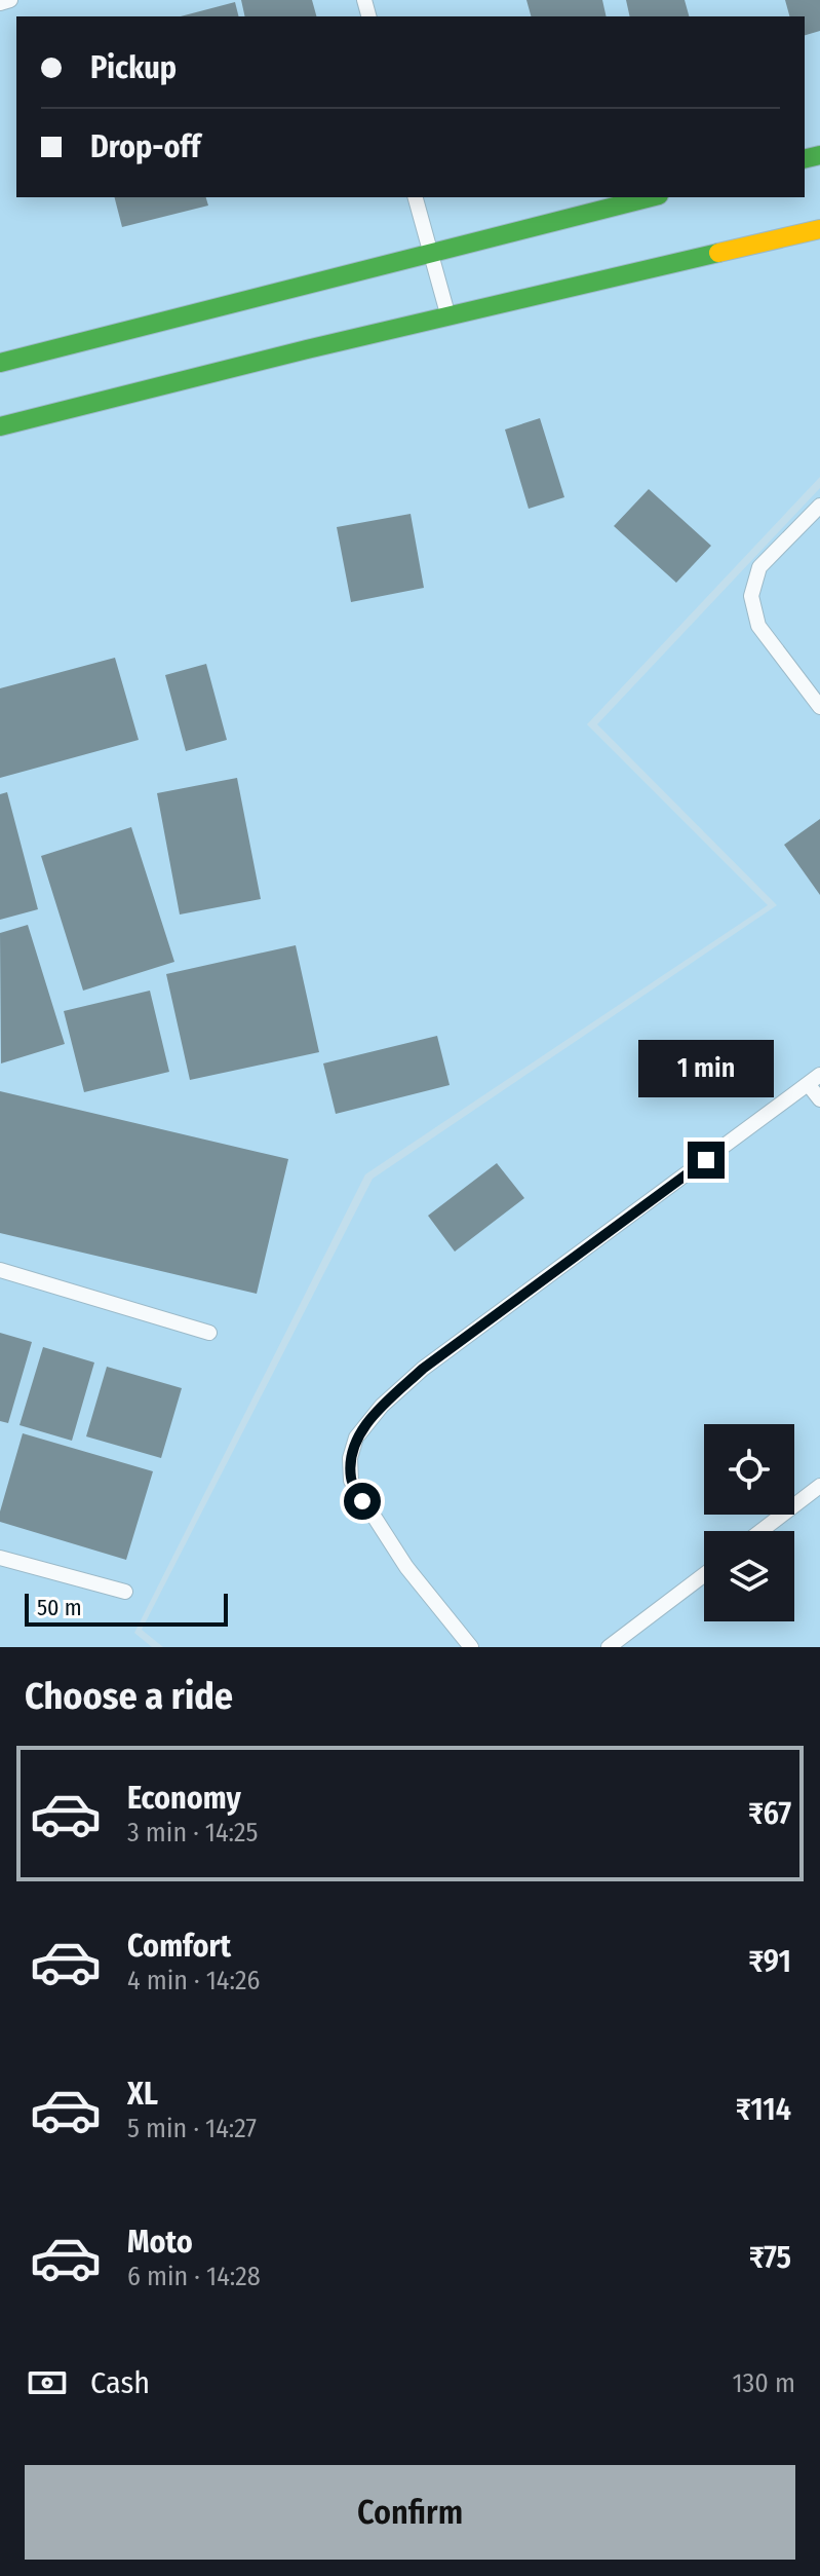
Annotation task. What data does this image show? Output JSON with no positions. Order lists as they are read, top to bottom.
{
  "scale_bar": "50 m",
  "page": {
    "banner": ["Pickup", "Drop-off"],
    "bubble": "1 min",
    "scale": "50 m",
    "heading": "Choose a ride",
    "list": [
      {
        "name": "Economy",
        "note": "3 min · 14:25",
        "value": "₹67"
      },
      {
        "name": "Comfort",
        "note": "4 min · 14:26",
        "value": "₹91"
      },
      {
        "name": "XL",
        "note": "5 min · 14:27",
        "value": "₹114"
      },
      {
        "name": "Moto",
        "note": "6 min · 14:28",
        "value": "₹75"
      }
    ],
    "pay": ["Cash", "130 m"],
    "buttons": "Confirm"
  }
}
